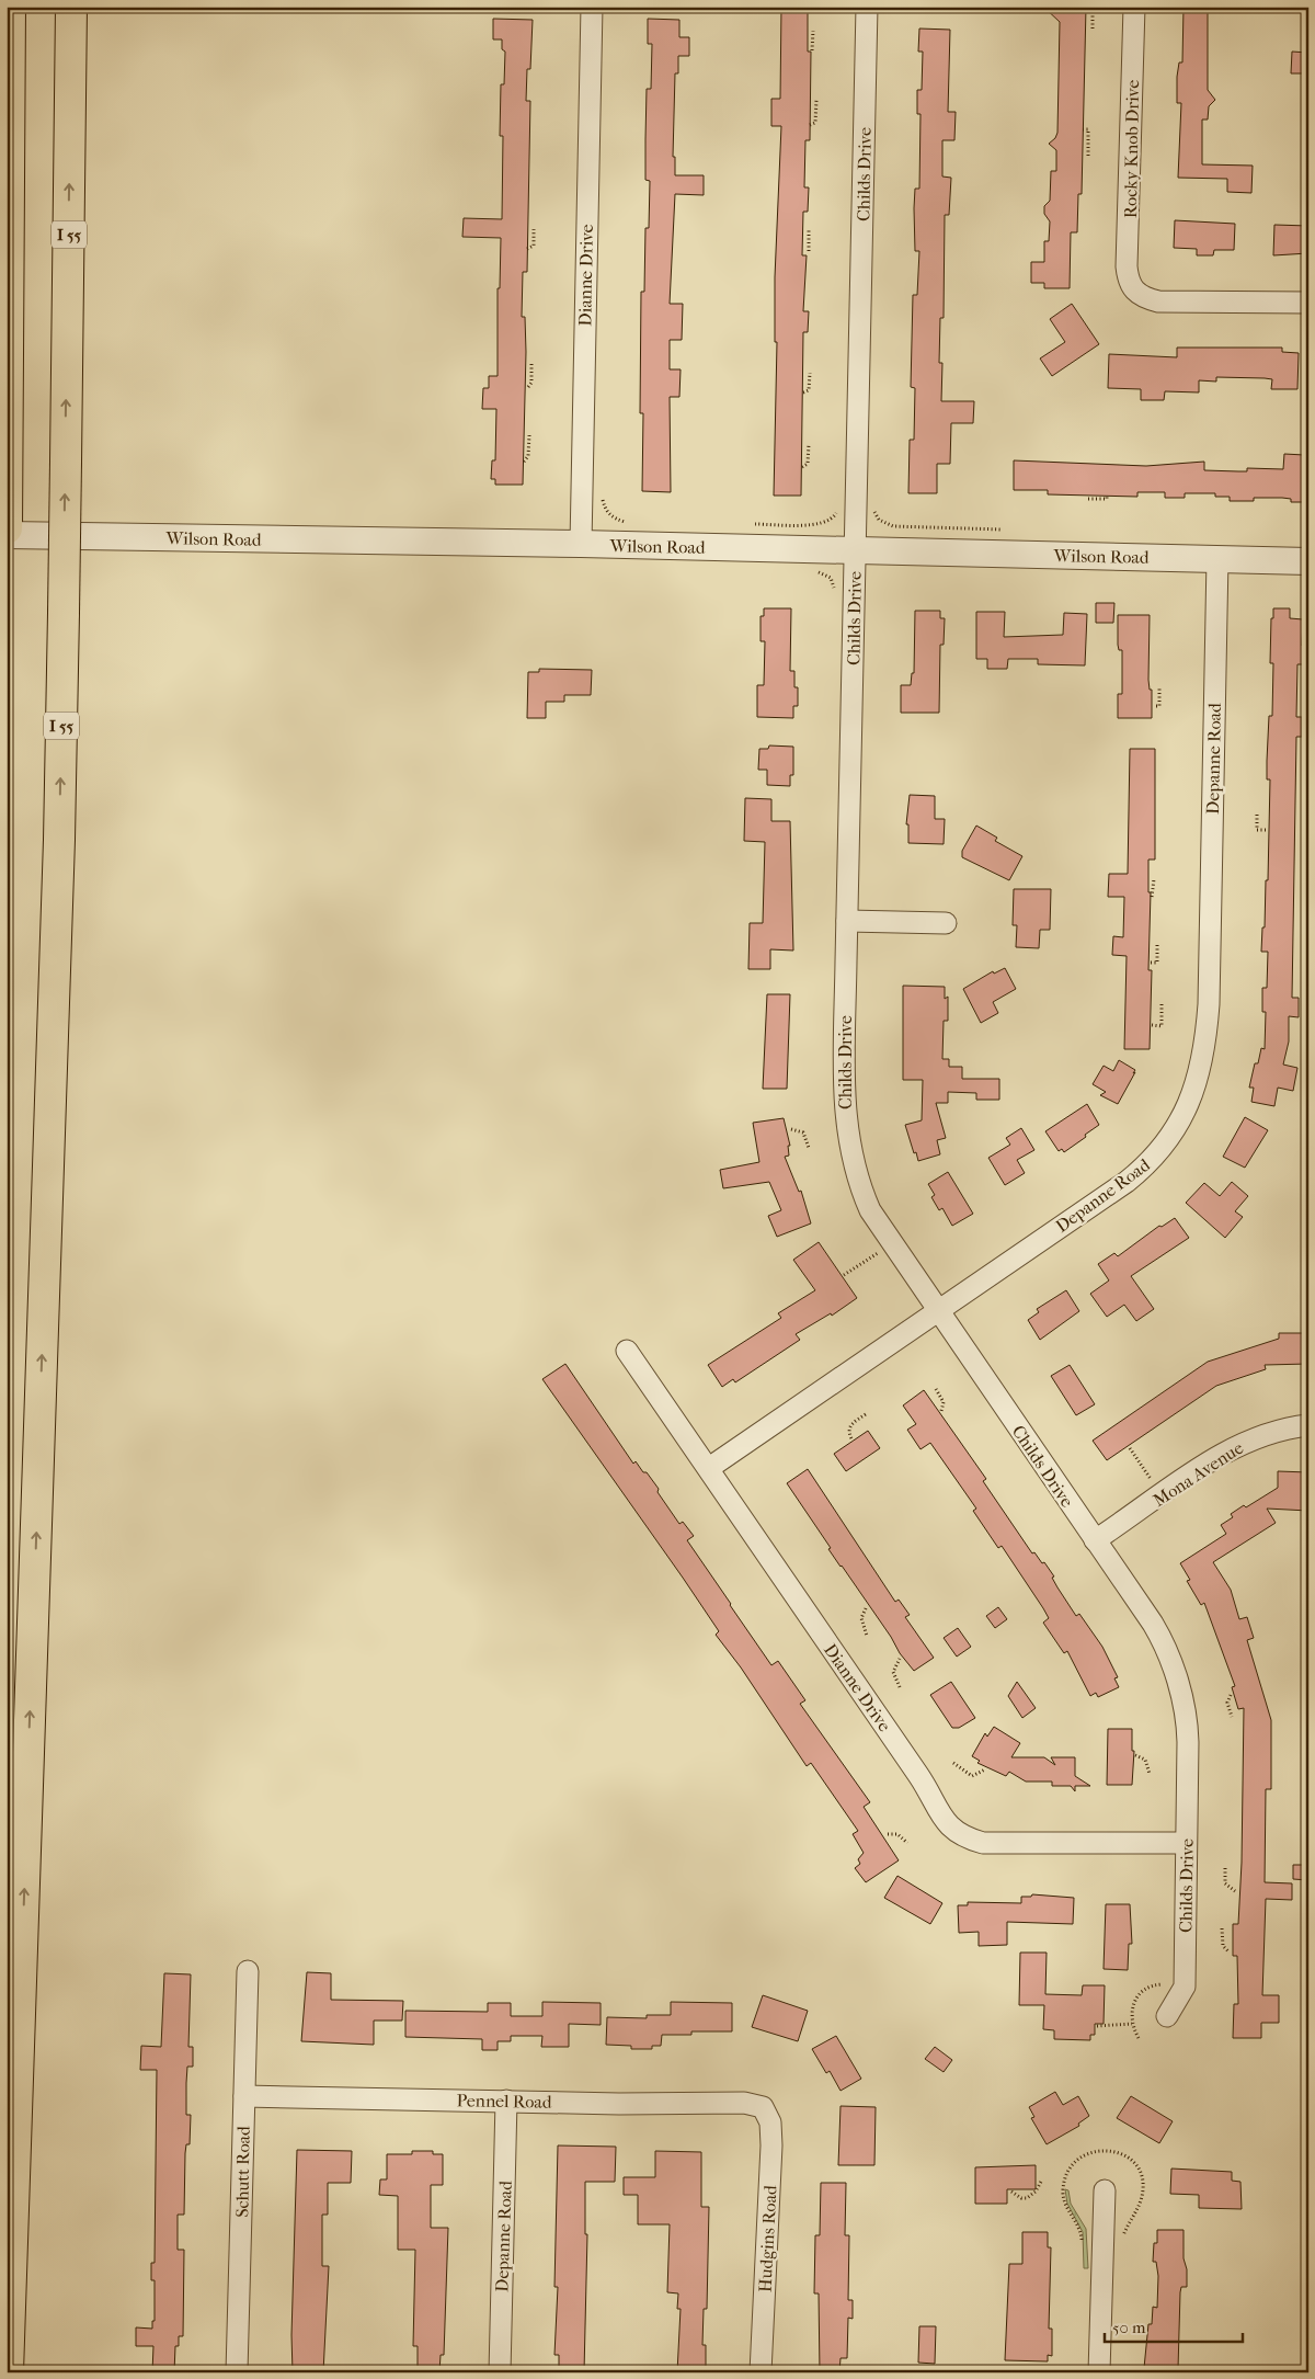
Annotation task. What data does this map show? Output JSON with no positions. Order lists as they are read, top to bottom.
{
  "streets": {
    "highway": ["I 55"],
    "street": [
      "Rocky Knob Drive",
      "Childs Drive",
      "Dianne Drive",
      "Wilson Road",
      "Depanne Road",
      "Mona Avenue",
      "Pennel Road",
      "Schutt Road",
      "Hudgins Road"
    ]
  },
  "crossings": [
    ["Childs Drive", "Dianne Drive"],
    ["Childs Drive", "Wilson Road"],
    ["Childs Drive", "Depanne Road"],
    ["Childs Drive", "Mona Avenue"],
    ["Dianne Drive", "Wilson Road"],
    ["Dianne Drive", "Depanne Road"],
    ["Wilson Road", "Depanne Road"],
    ["Depanne Road", "Pennel Road"],
    ["Pennel Road", "Schutt Road"],
    ["Pennel Road", "Hudgins Road"]
  ],
  "scale_bar": "50 m"
}
